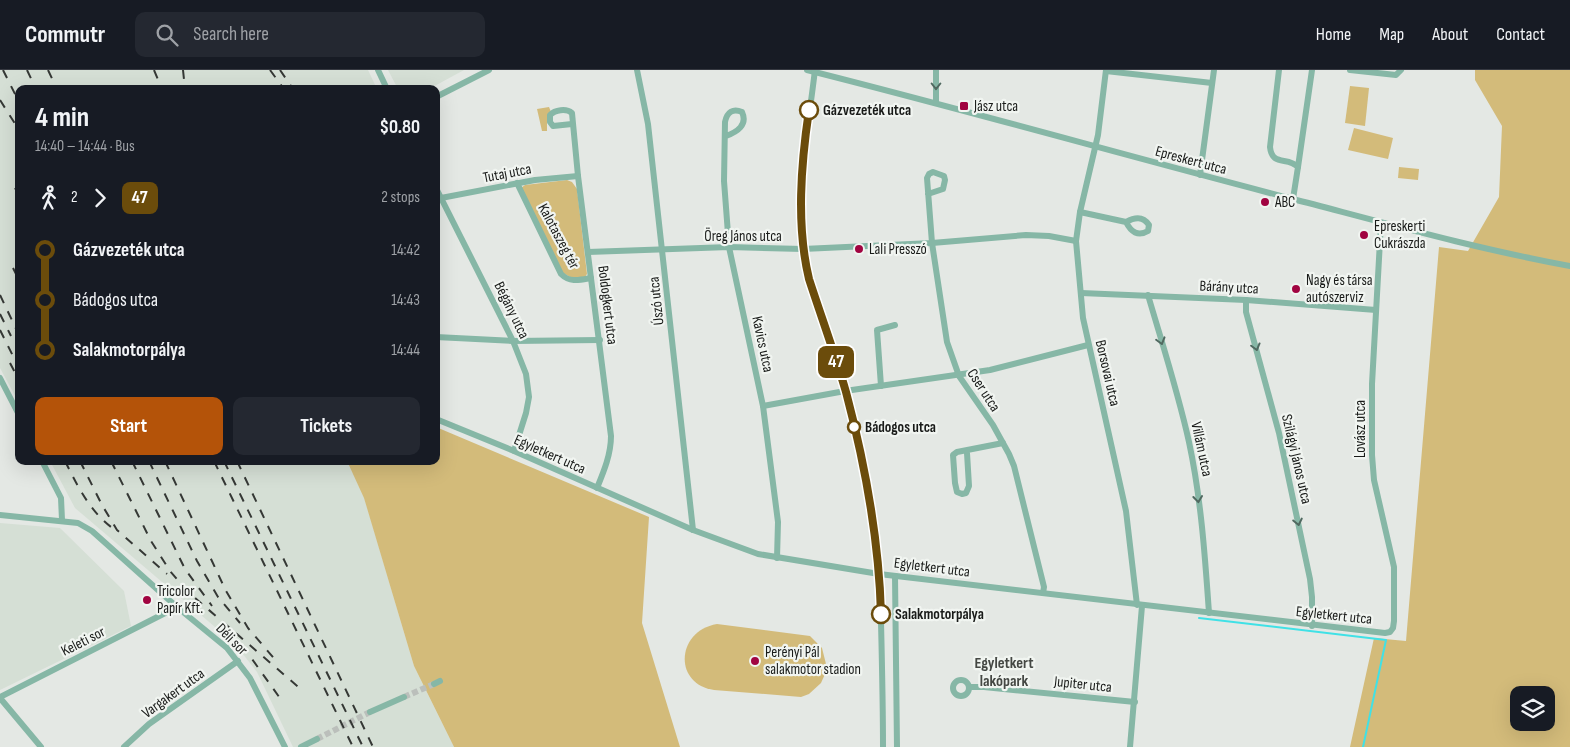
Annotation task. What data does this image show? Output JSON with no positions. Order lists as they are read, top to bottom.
{
  "streets": {
    "street": [
      "Epreskert utca",
      "Tutaj utca",
      "Kalotaszeg tér",
      "Öreg János utca",
      "Bárány utca",
      "Úszó utca",
      "Boldogkert utca",
      "Bégány utca",
      "Kavics utca",
      "Borsovai utca",
      "Cser utca",
      "Lovász utca",
      "Villám utca",
      "Egyletkert utca",
      "Szilágyi János utca",
      "Déli sor",
      "Keleti sor",
      "Jupiter utca",
      "Vargakert utca"
    ]
  },
  "crossings": [
    ["Epreskert utca", "Borsovai utca"],
    ["Epreskert utca", "Lovász utca"],
    ["Tutaj utca", "Kalotaszeg tér"],
    ["Tutaj utca", "Boldogkert utca"],
    ["Tutaj utca", "Bégány utca"],
    ["Kalotaszeg tér", "Boldogkert utca"],
    ["Öreg János utca", "Úszó utca"],
    ["Öreg János utca", "Boldogkert utca"],
    ["Öreg János utca", "Kavics utca"],
    ["Öreg János utca", "Borsovai utca"],
    ["Öreg János utca", "Cser utca"],
    ["Bárány utca", "Borsovai utca"],
    ["Bárány utca", "Lovász utca"],
    ["Bárány utca", "Villám utca"],
    ["Bárány utca", "Szilágyi János utca"],
    ["Úszó utca", "Egyletkert utca"],
    ["Boldogkert utca", "Egyletkert utca"],
    ["Bégány utca", "Egyletkert utca"],
    ["Kavics utca", "Egyletkert utca"],
    ["Borsovai utca", "Egyletkert utca"],
    ["Borsovai utca", "Jupiter utca"],
    ["Cser utca", "Egyletkert utca"],
    ["Lovász utca", "Egyletkert utca"],
    ["Villám utca", "Egyletkert utca"],
    ["Egyletkert utca", "Szilágyi János utca"],
    ["Déli sor", "Keleti sor"],
    ["Déli sor", "Vargakert utca"]
  ],
  "one_way": ["Villám utca", "Szilágyi János utca"],
  "districts": ["Egyletkert lakópark"],
  "places": {
    "transit": ["Jász utca"],
    "other": [
      "Gázvezeték utca",
      "ABC",
      "Epreskerti Cukrászda",
      "Lali Presszó",
      "Nagy és társa autószerviz",
      "Bádogos utca",
      "Tricolor Papír Kft.",
      "Salakmotorpálya",
      "Perényi Pál salakmotor stadion"
    ]
  },
  "lines": ["bus line 47"],
  "page": {
    "header": "Commutr",
    "search": "Search here",
    "nav": [
      "Home",
      "Map",
      "About",
      "Contact"
    ],
    "on_map": "47",
    "heading": ["4 min", "14:40 – 14:44 · Bus", "$0.80"],
    "legs": ["2", "47", "2 stops"],
    "list": [
      {
        "name": "Gázvezeték utca",
        "value": "14:42"
      },
      {
        "name": "Bádogos utca",
        "value": "14:43"
      },
      {
        "name": "Salakmotorpálya",
        "value": "14:44"
      }
    ],
    "buttons": ["Start", "Tickets"]
  }
}
